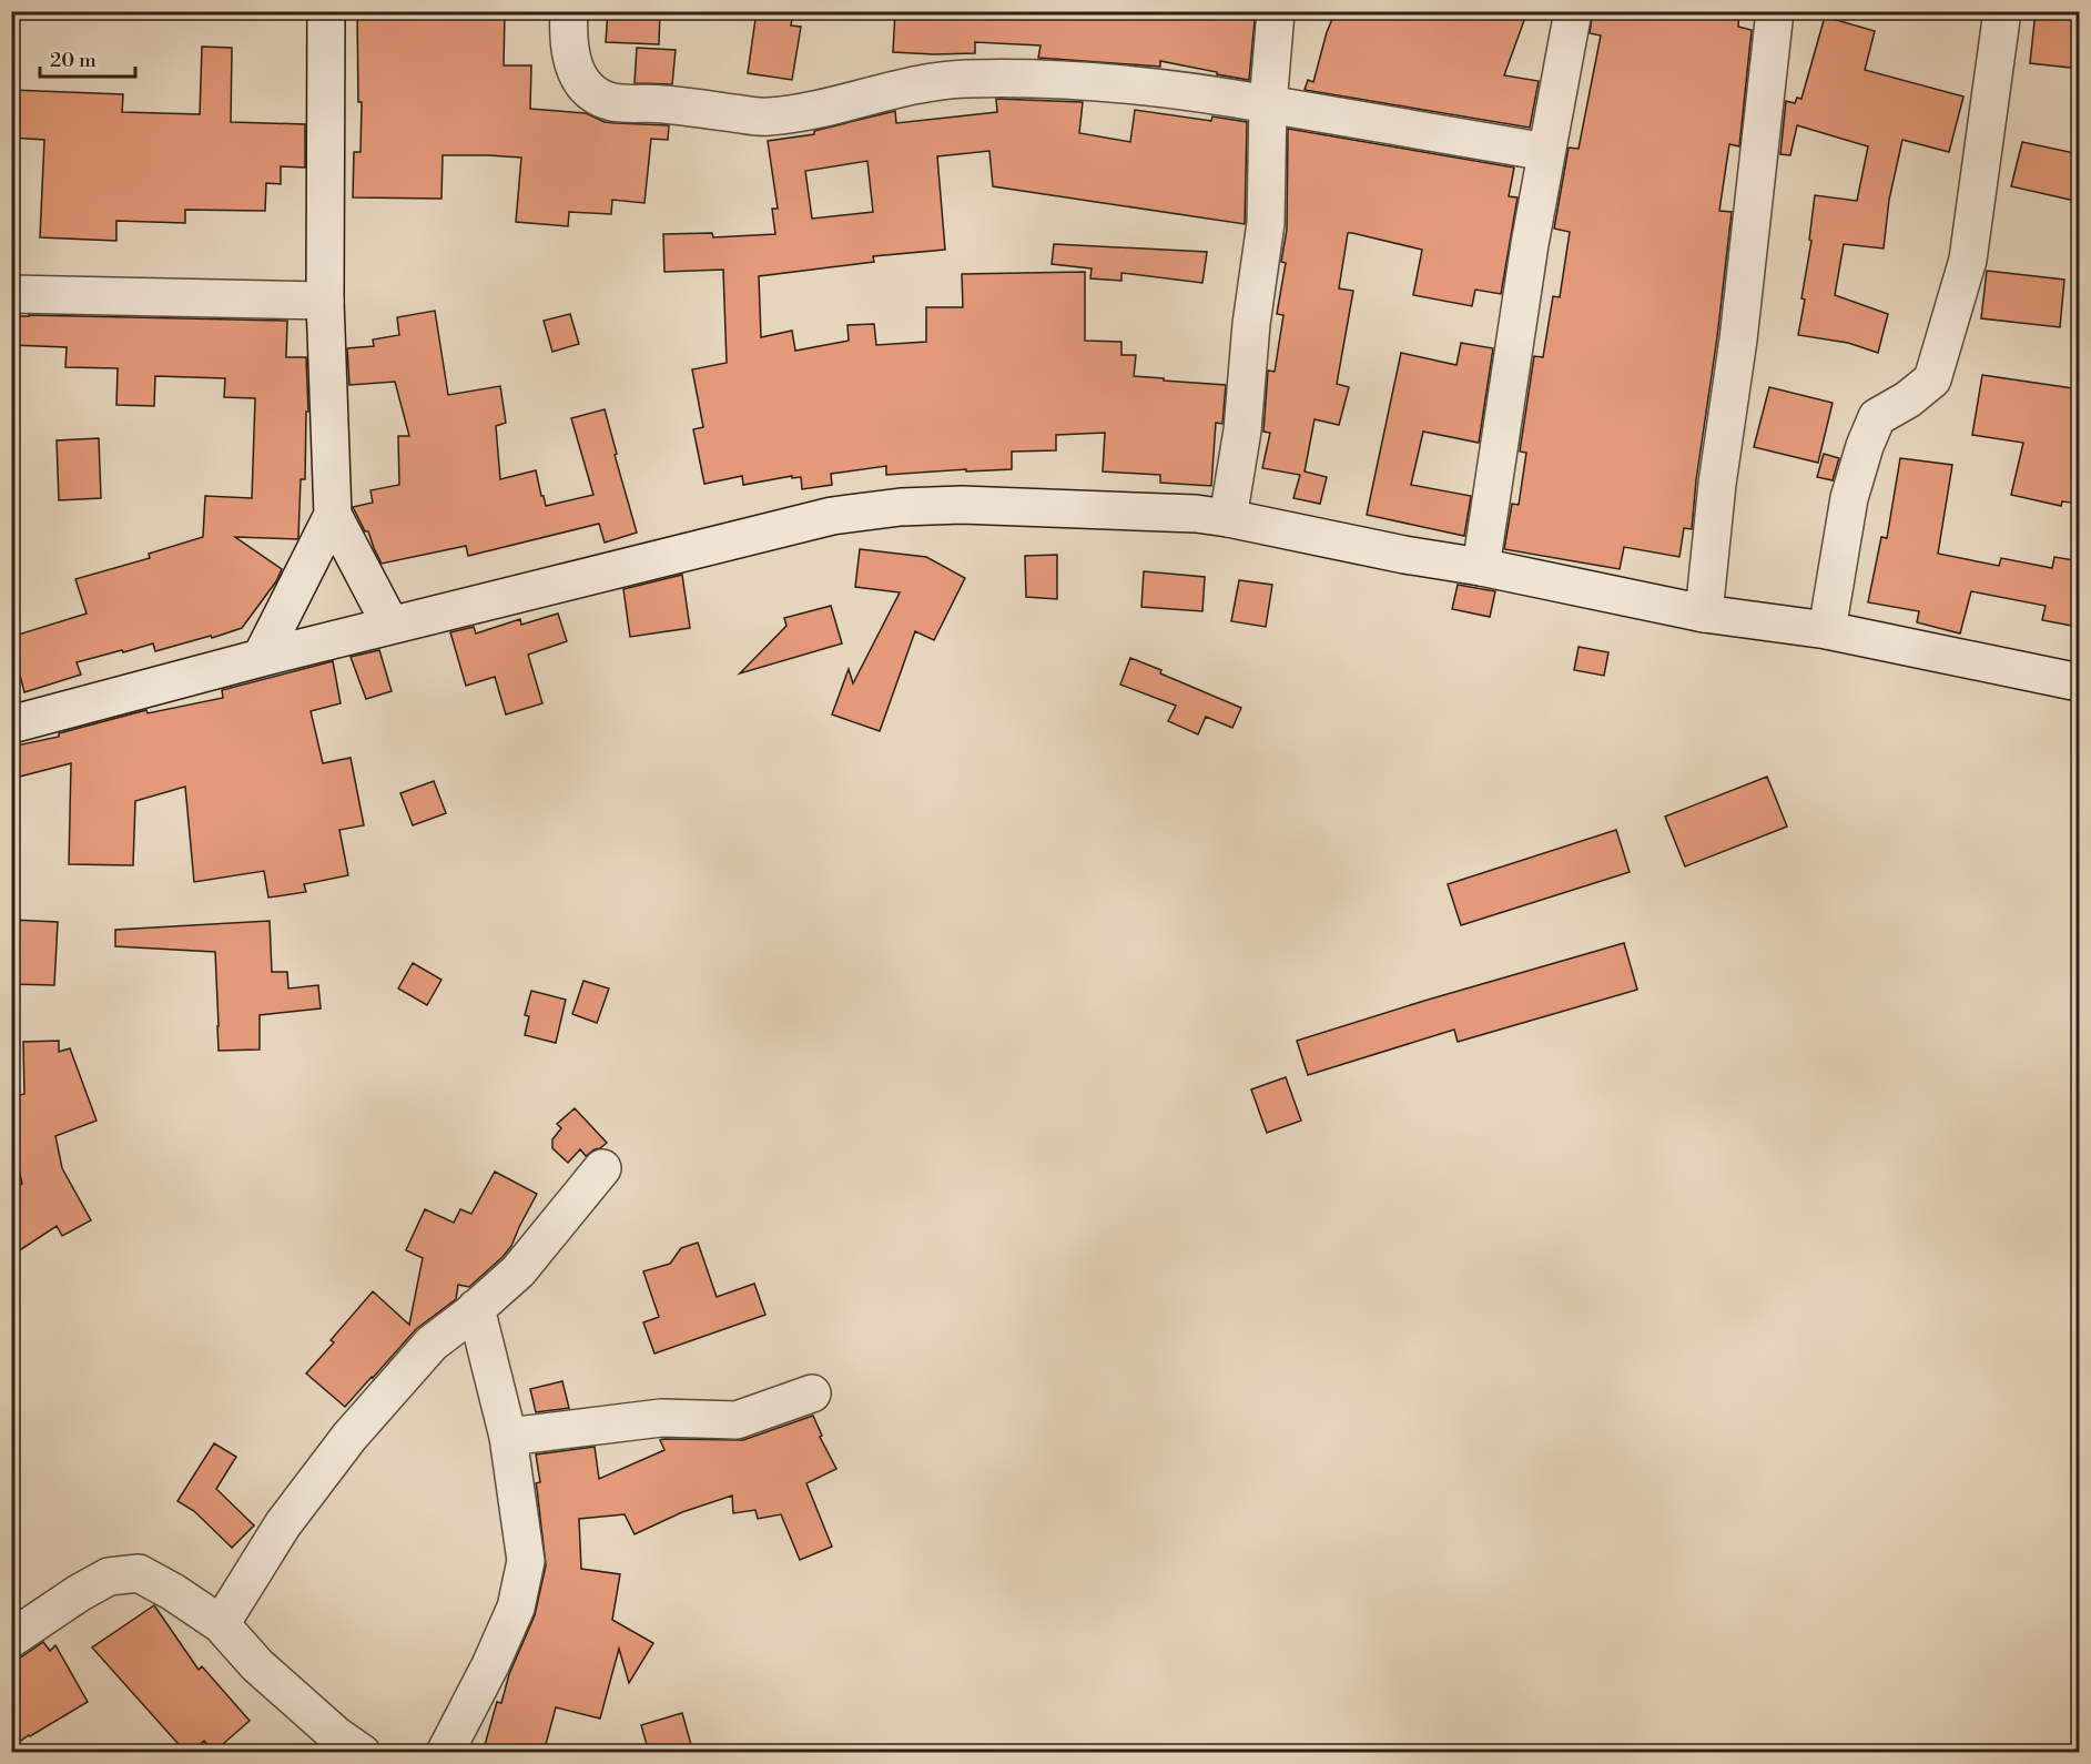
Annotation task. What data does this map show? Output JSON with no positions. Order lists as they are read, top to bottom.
{
  "scale_bar": "20 m"
}
